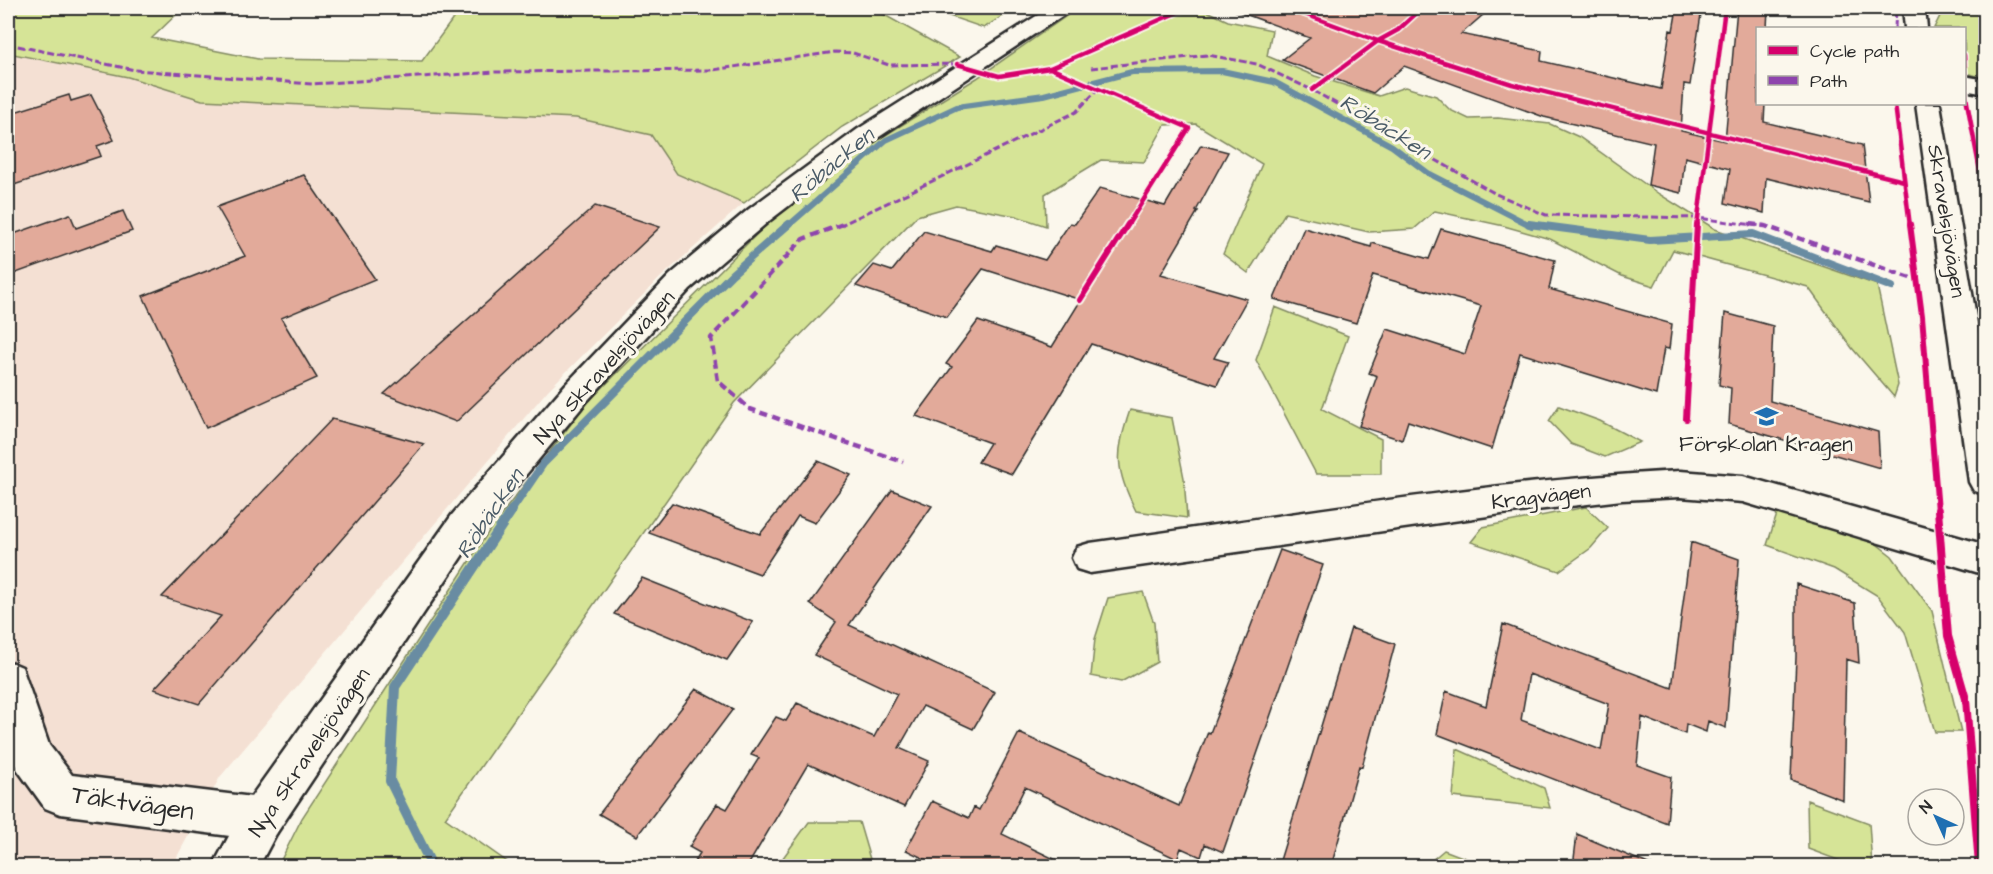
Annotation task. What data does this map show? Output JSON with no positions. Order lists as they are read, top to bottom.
{
  "streets": {
    "street": [
      "Skravelsjövägen",
      "Nya Skravelsjövägen",
      "Kragvägen",
      "Täktvägen"
    ]
  },
  "crossings": [
    ["Nya Skravelsjövägen", "Täktvägen"]
  ],
  "water": ["Röbäcken"],
  "places": {
    "school or university": ["Förskolan Kragen"]
  },
  "legend": ["Cycle path", "Path"],
  "north": "top left"
}
